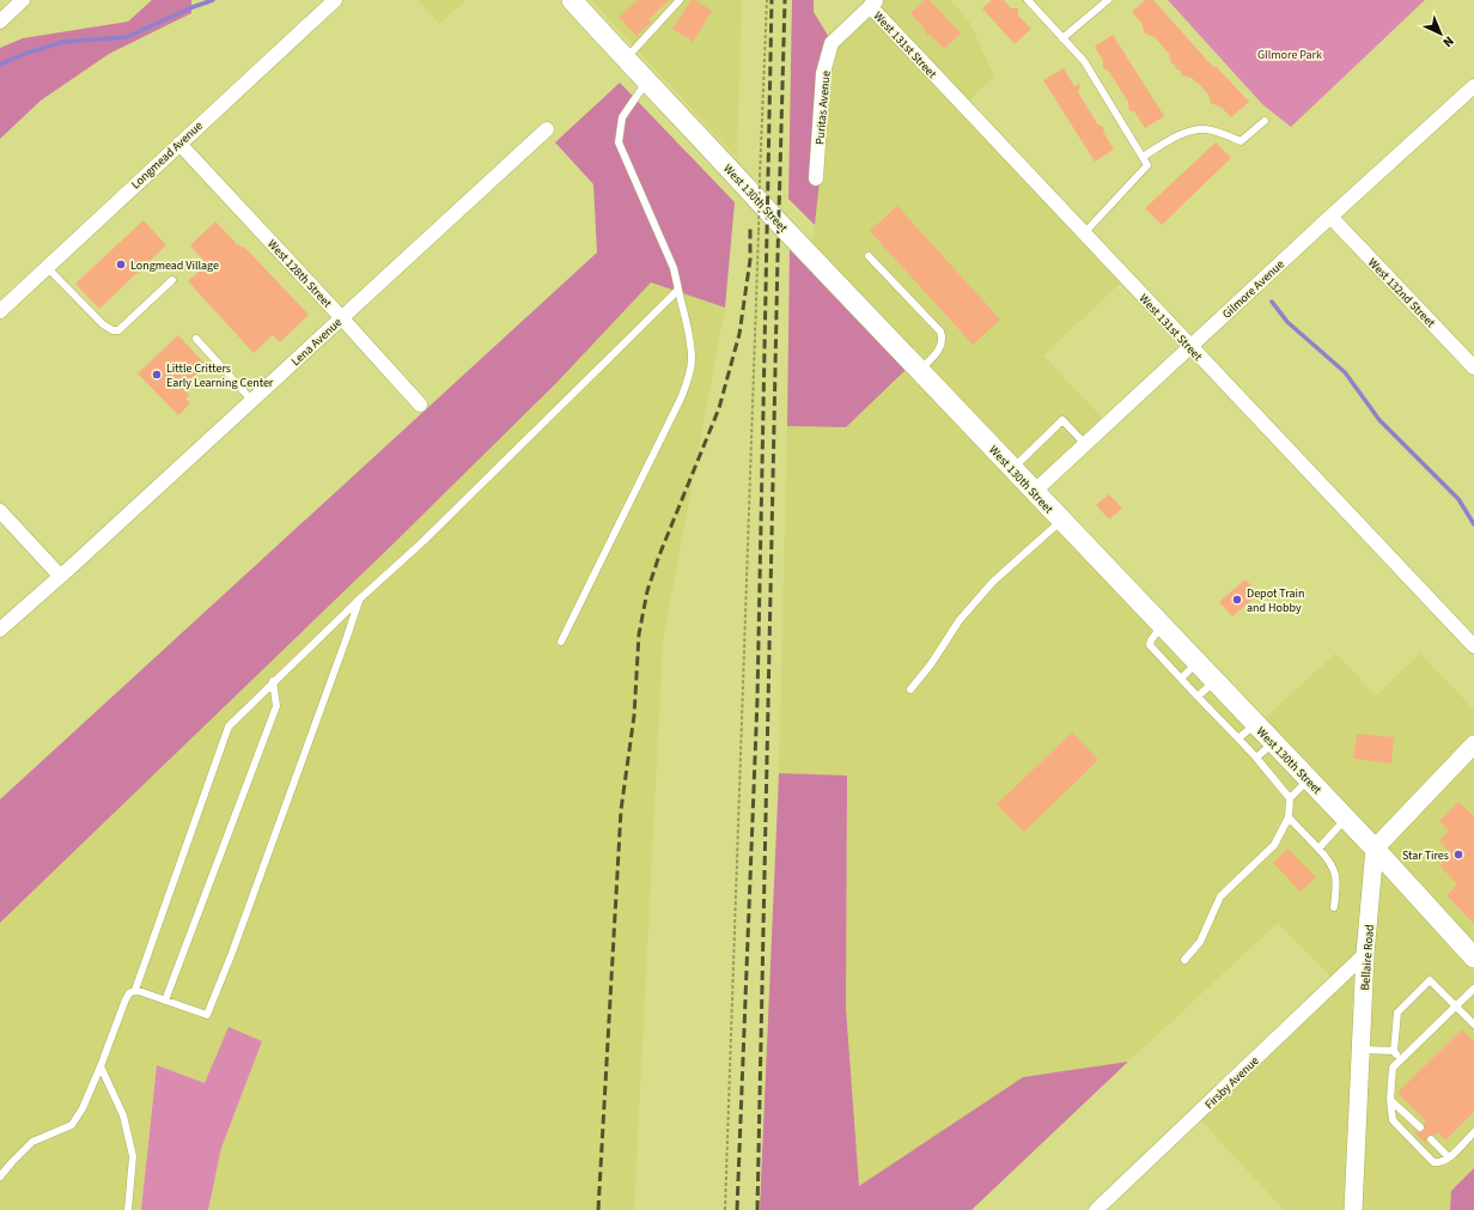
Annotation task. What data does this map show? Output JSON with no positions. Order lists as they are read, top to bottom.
{
  "streets": {
    "main road": ["West 130th Street"],
    "street": [
      "West 131st Street",
      "Puritas Avenue",
      "Longmead Avenue",
      "West 128th Street",
      "Gilmore Avenue",
      "West 132nd Street",
      "Lena Avenue",
      "Bellaire Road",
      "Firsby Avenue"
    ]
  },
  "crossings": [
    ["West 131st Street", "Puritas Avenue"],
    ["West 131st Street", "Gilmore Avenue"],
    ["Longmead Avenue", "West 128th Street"],
    ["West 130th Street", "Gilmore Avenue"],
    ["West 130th Street", "Bellaire Road"],
    ["West 128th Street", "Lena Avenue"],
    ["Gilmore Avenue", "West 132nd Street"],
    ["Bellaire Road", "Firsby Avenue"]
  ],
  "parks": ["GIlmore Park"],
  "places": [
    "Longmead Village",
    "Little Critters Early Learning Center",
    "Depot Train and Hobby",
    "Star Tires"
  ],
  "north": "bottom right"
}
